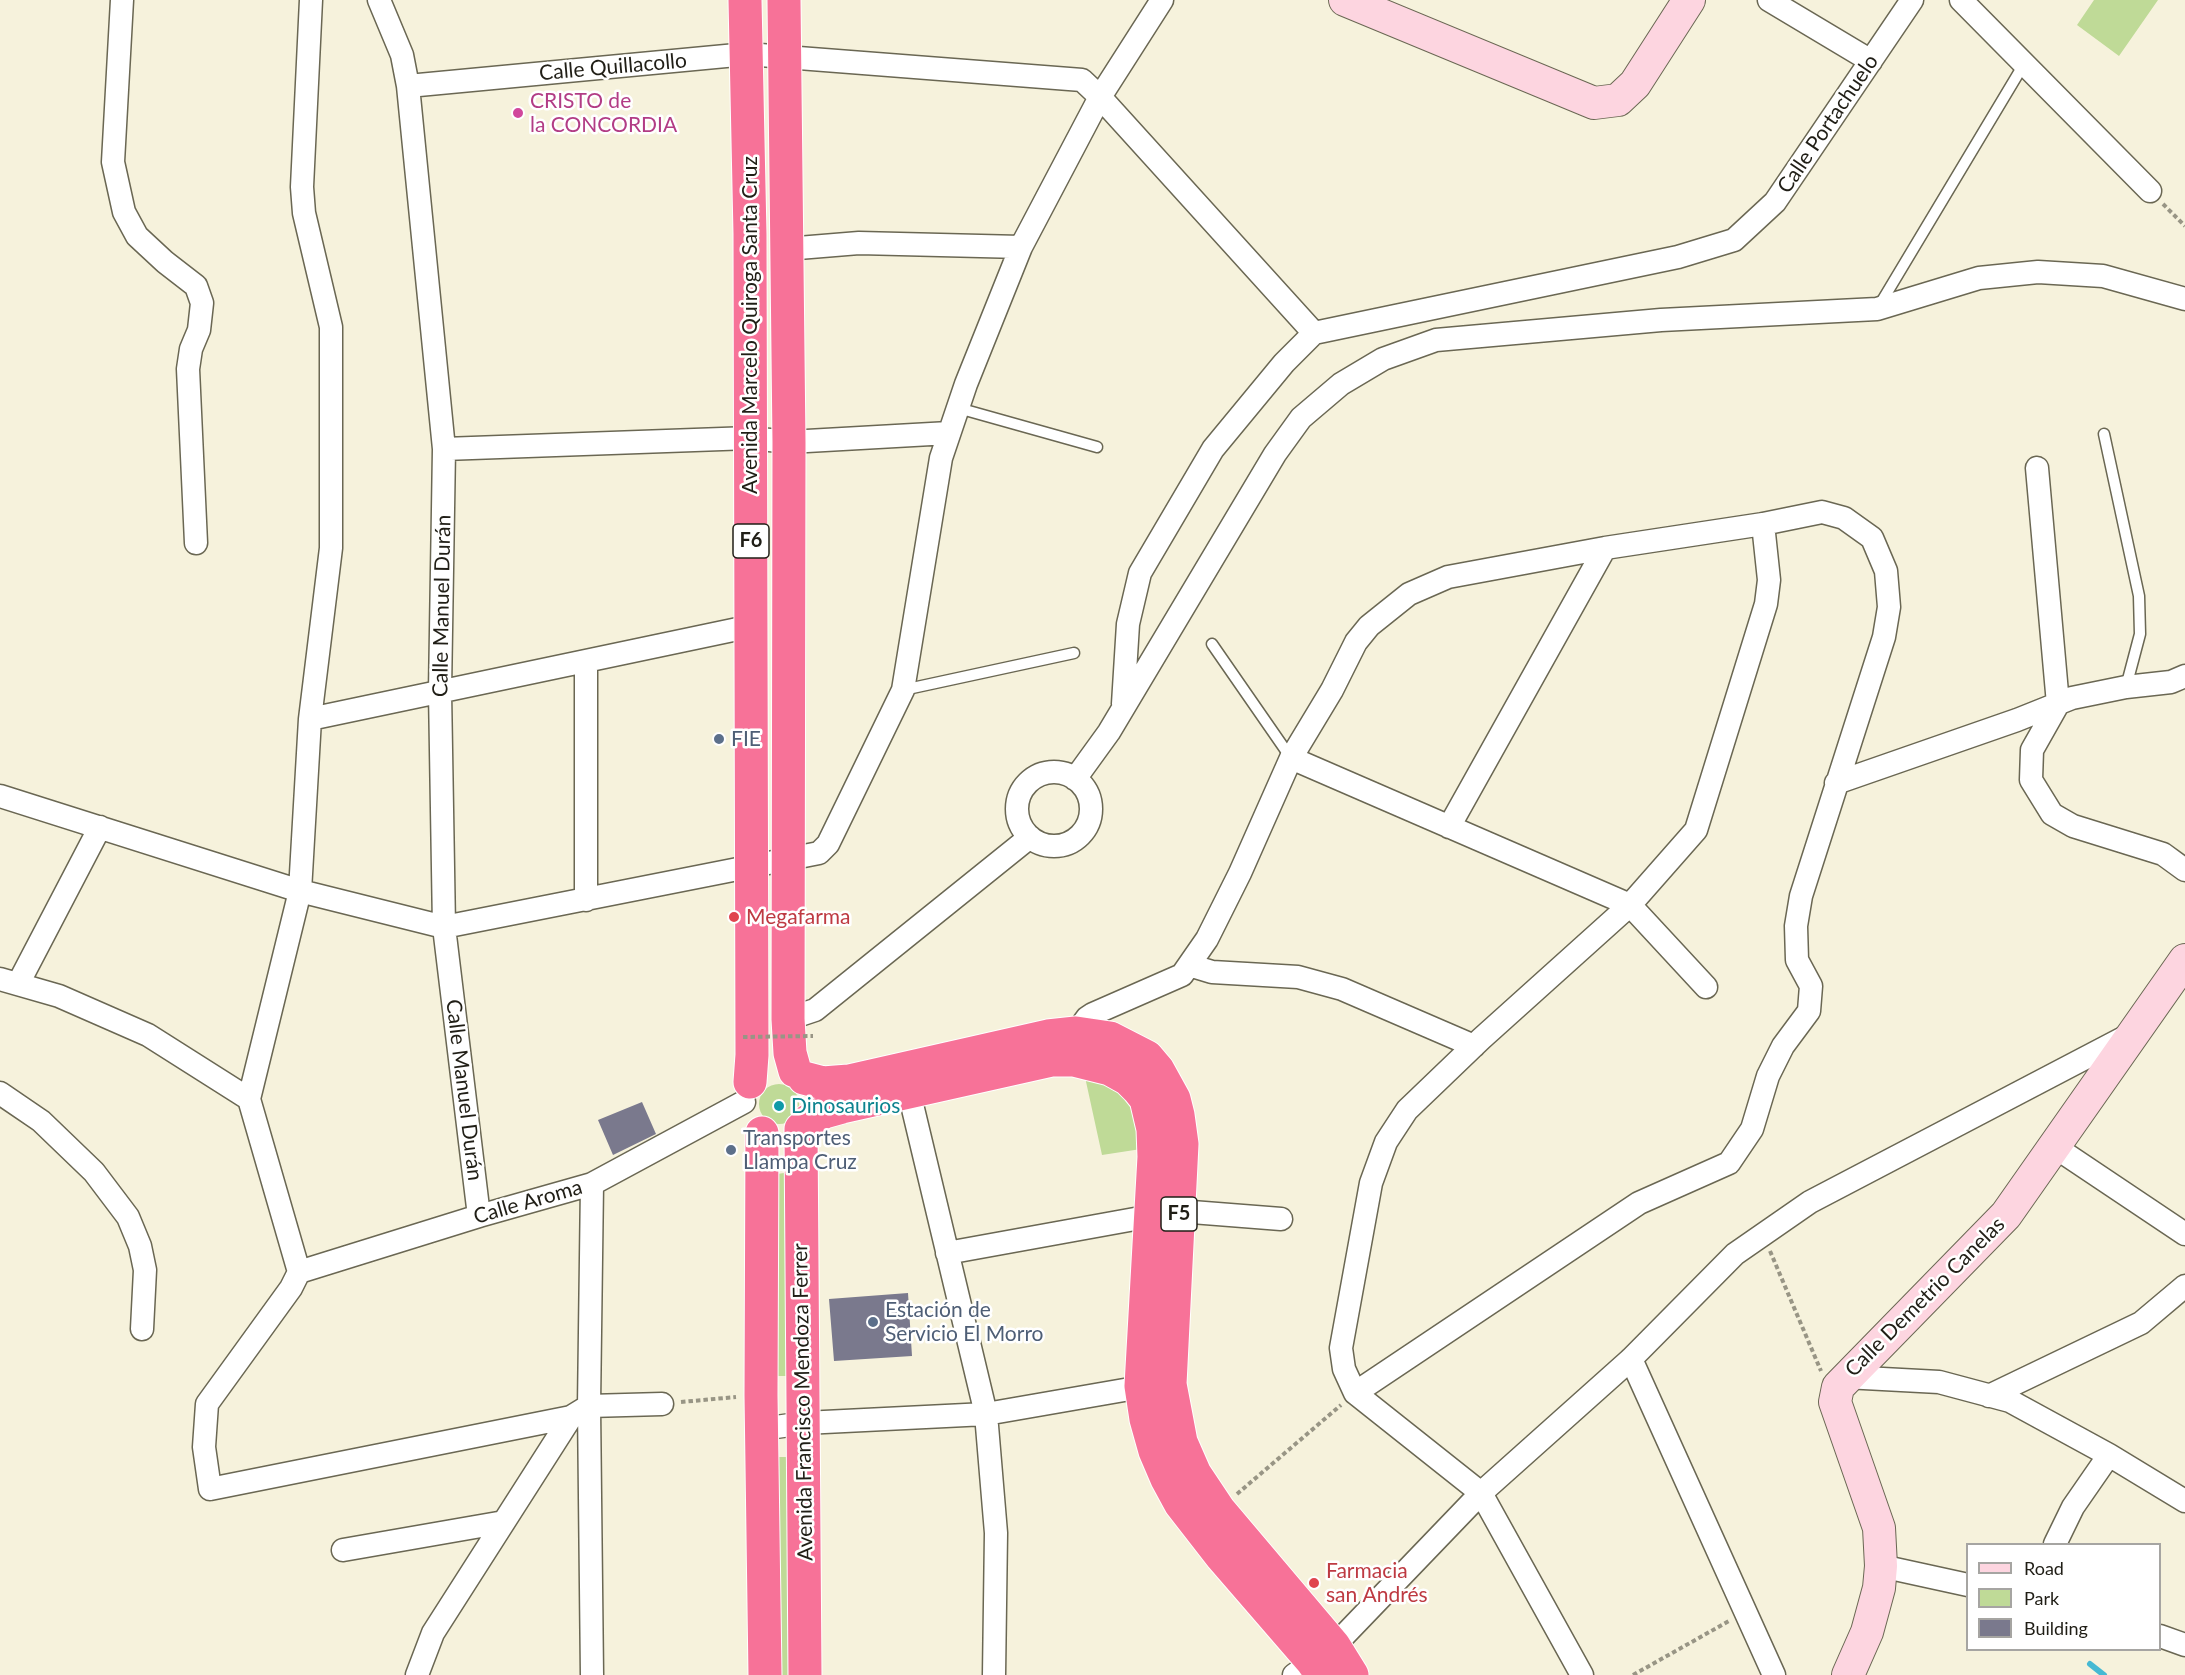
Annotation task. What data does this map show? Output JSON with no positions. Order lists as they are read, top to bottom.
{
  "streets": {
    "highway": [
      "Avenida Marcelo Quiroga Santa Cruz",
      "F6",
      "F5",
      "Avenida Francisco Mendoza Ferrer"
    ],
    "street": [
      "Calle Quillacollo",
      "Calle Portachuelo",
      "Calle Manuel Durán",
      "Calle Aroma",
      "Calle Demetrio Canelas"
    ]
  },
  "crossings": [
    ["Calle Quillacollo", "Calle Portachuelo"],
    ["Calle Quillacollo", "Avenida Marcelo Quiroga Santa Cruz"],
    ["Calle Quillacollo", "Calle Manuel Durán"],
    ["Avenida Marcelo Quiroga Santa Cruz", "Calle Aroma"],
    ["Avenida Marcelo Quiroga Santa Cruz", "F5"],
    ["Avenida Marcelo Quiroga Santa Cruz", "Avenida Francisco Mendoza Ferrer"],
    ["Calle Manuel Durán", "Calle Aroma"],
    ["Calle Aroma", "F5"],
    ["Calle Aroma", "Avenida Francisco Mendoza Ferrer"],
    ["F5", "Avenida Francisco Mendoza Ferrer"]
  ],
  "places": [
    "CRISTO de la CONCORDIA",
    "FIE",
    "Megafarma",
    "Dinosaurios",
    "Transportes Llampa Cruz",
    "Estación de Servicio El Morro",
    "Farmacia san Andrés"
  ],
  "legend": ["Road", "Park", "Building"]
}
